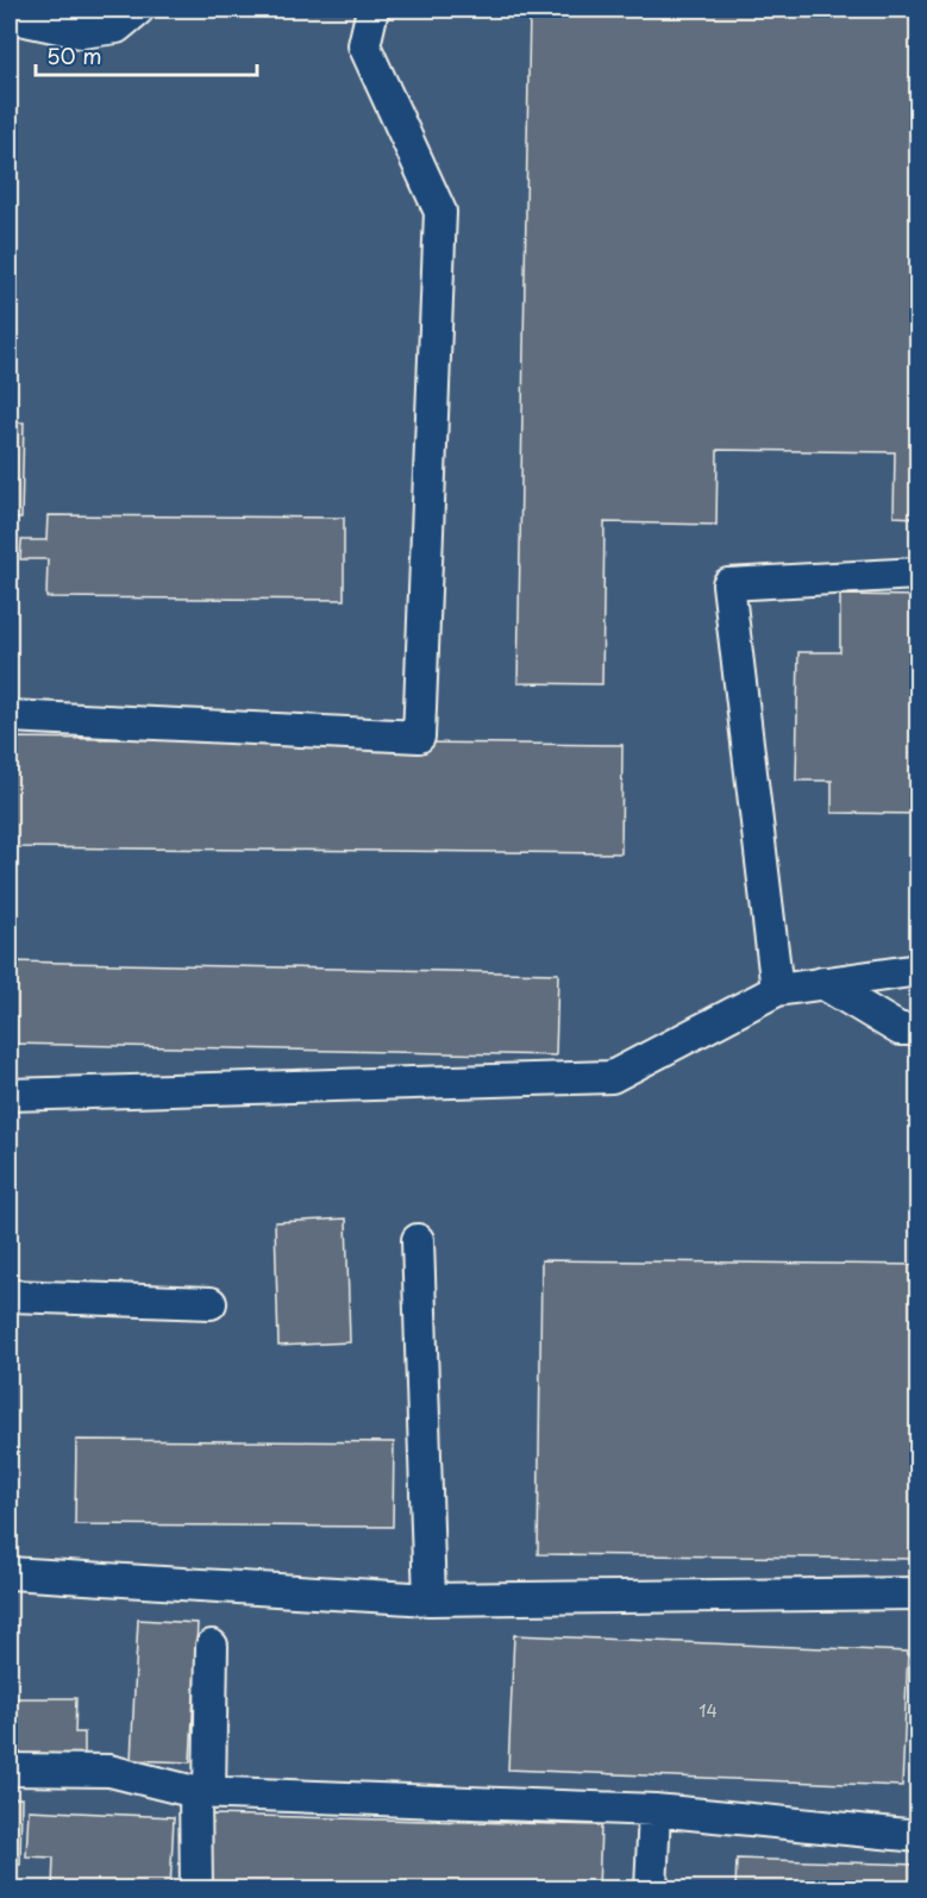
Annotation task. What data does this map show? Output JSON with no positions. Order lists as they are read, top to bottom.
{
  "house_numbers": ["14"],
  "scale_bar": "50 m"
}
